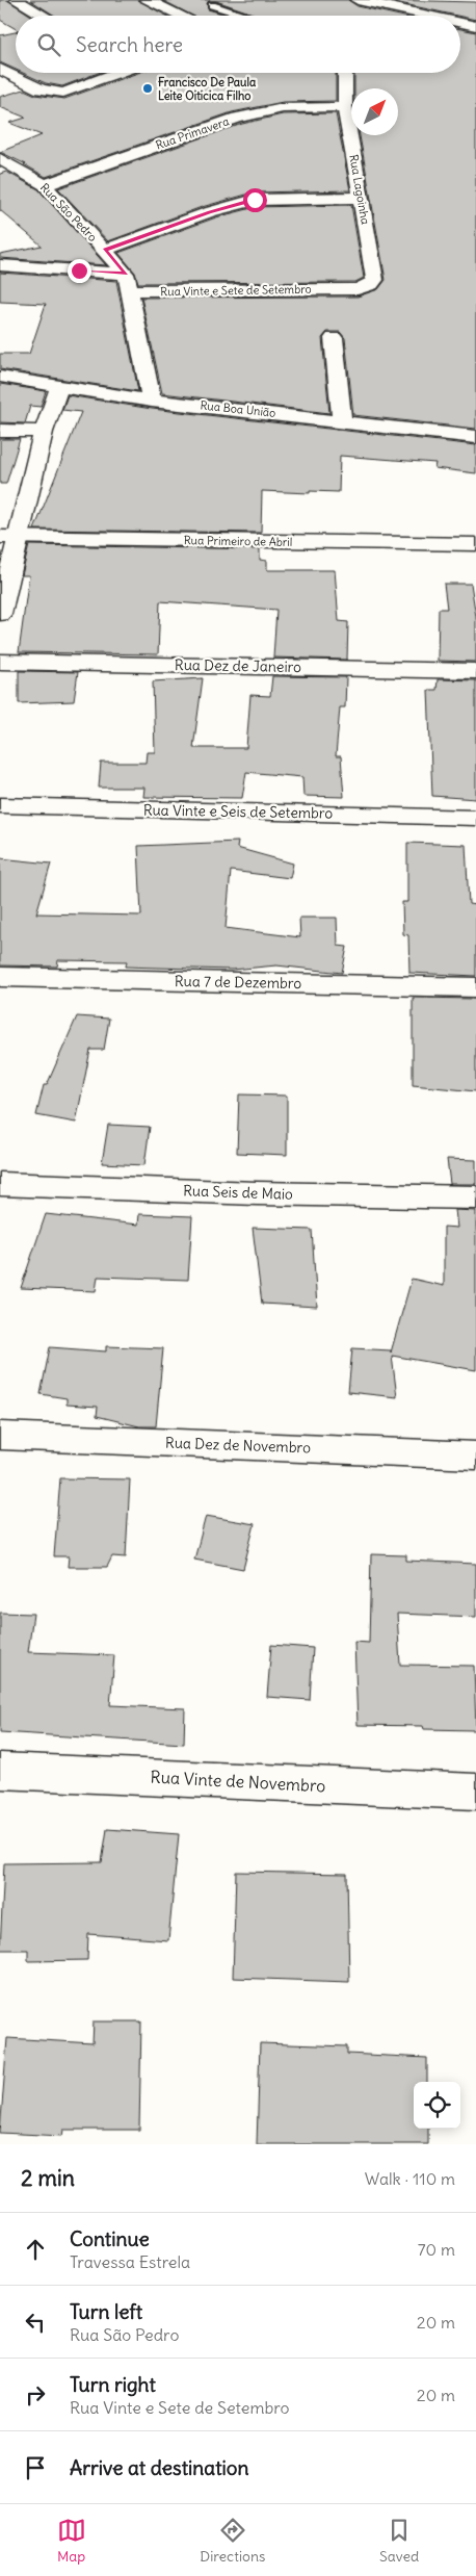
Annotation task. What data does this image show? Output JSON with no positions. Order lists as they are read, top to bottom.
{
  "streets": {
    "street": [
      "Rua Primavera",
      "Rua Lagoinha",
      "Rua São Pedro",
      "Rua Vinte e Sete de Setembro",
      "Rua Boa União",
      "Rua Primeiro de Abril",
      "Rua Dez de Janeiro",
      "Rua Vinte e Seis de Setembro",
      "Rua 7 de Dezembro",
      "Rua Seis de Maio",
      "Rua Dez de Novembro",
      "Rua Vinte de Novembro"
    ]
  },
  "crossings": [
    ["Rua Primavera", "Rua Lagoinha"],
    ["Rua Primavera", "Rua São Pedro"],
    ["Rua Lagoinha", "Rua Vinte e Sete de Setembro"],
    ["Rua São Pedro", "Rua Vinte e Sete de Setembro"],
    ["Rua São Pedro", "Rua Boa União"]
  ],
  "places": ["Francisco De Paula Leite Oiticica Filho"],
  "north": "top right",
  "page": {
    "search": "Search here",
    "heading": ["2 min", "Walk · 110 m"],
    "list": [
      ["Continue", "Travessa Estrela", "70 m"],
      ["Turn left", "Rua São Pedro", "20 m"],
      ["Turn right", "Rua Vinte e Sete de Setembro", "20 m"],
      "Arrive at destination"
    ],
    "nav": ["Map", "Directions", "Saved"]
  }
}
